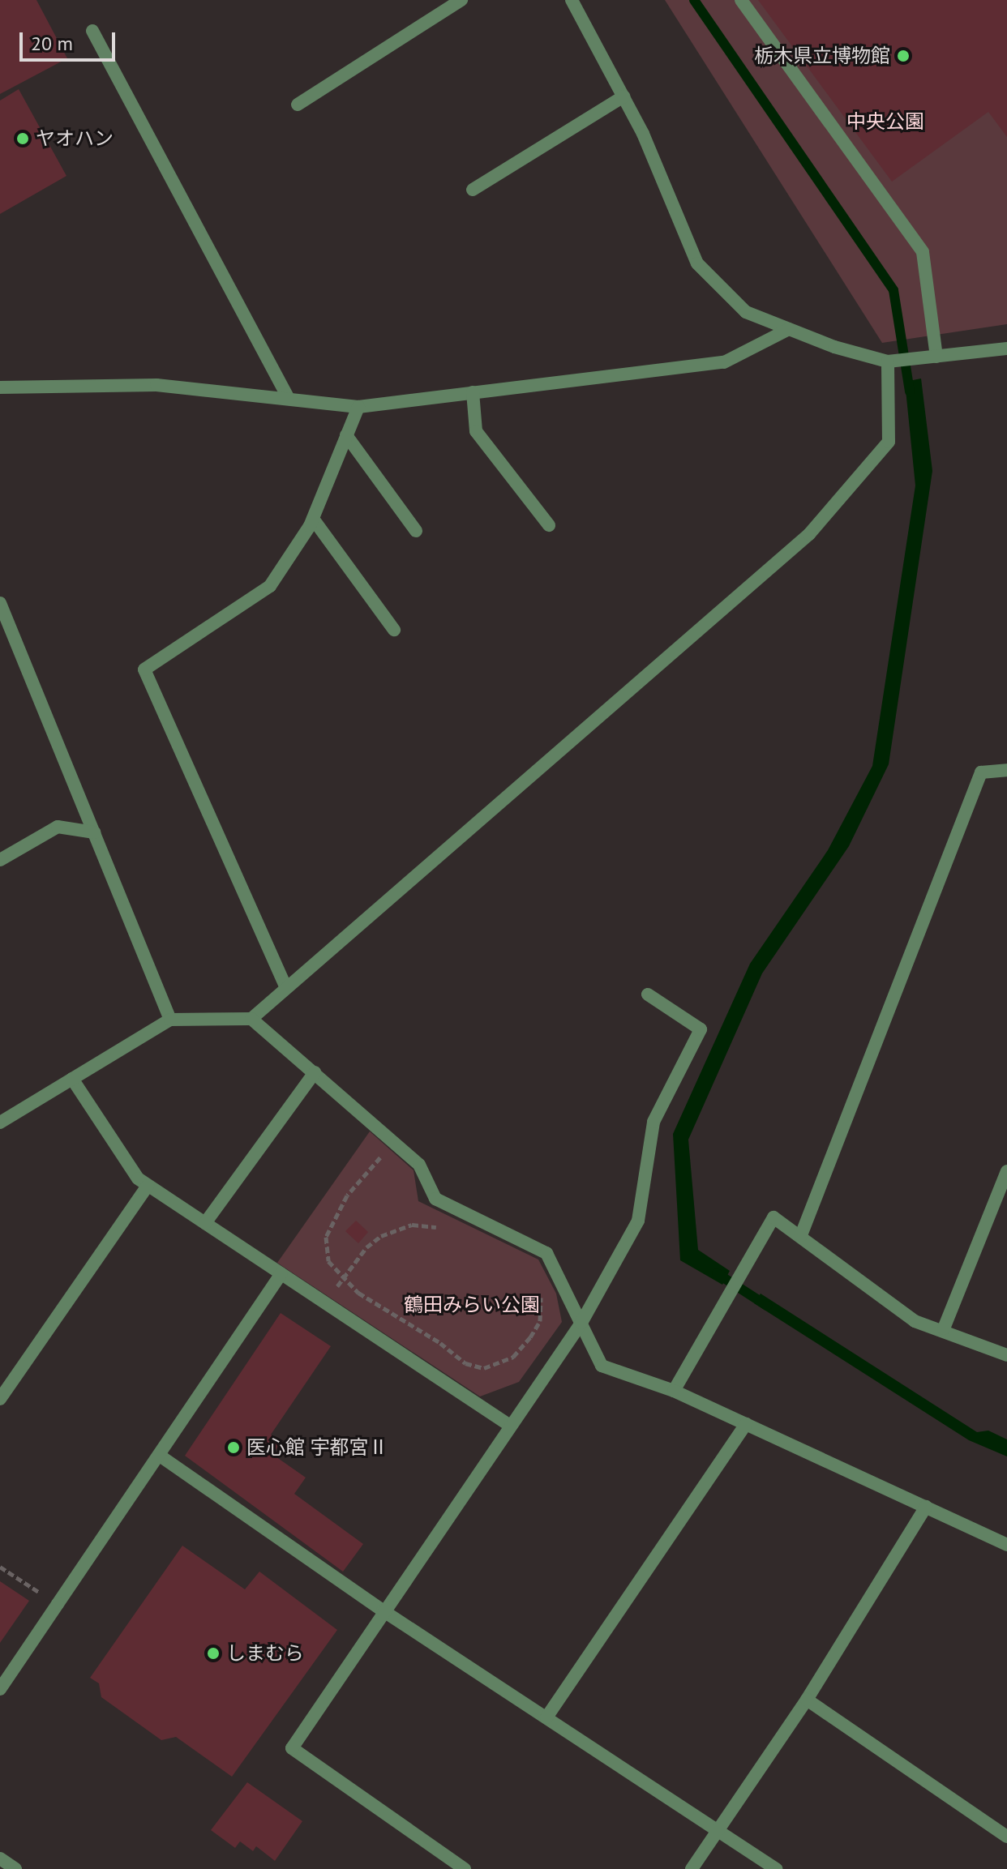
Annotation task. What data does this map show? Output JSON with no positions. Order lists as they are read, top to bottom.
{
  "parks": ["中央公園", "鶴田みらい公園"],
  "places": [
    "栃木県立博物館",
    "ヤオハン",
    "医心館 宇都宮Ⅱ",
    "しまむら"
  ],
  "scale_bar": "20 m"
}
